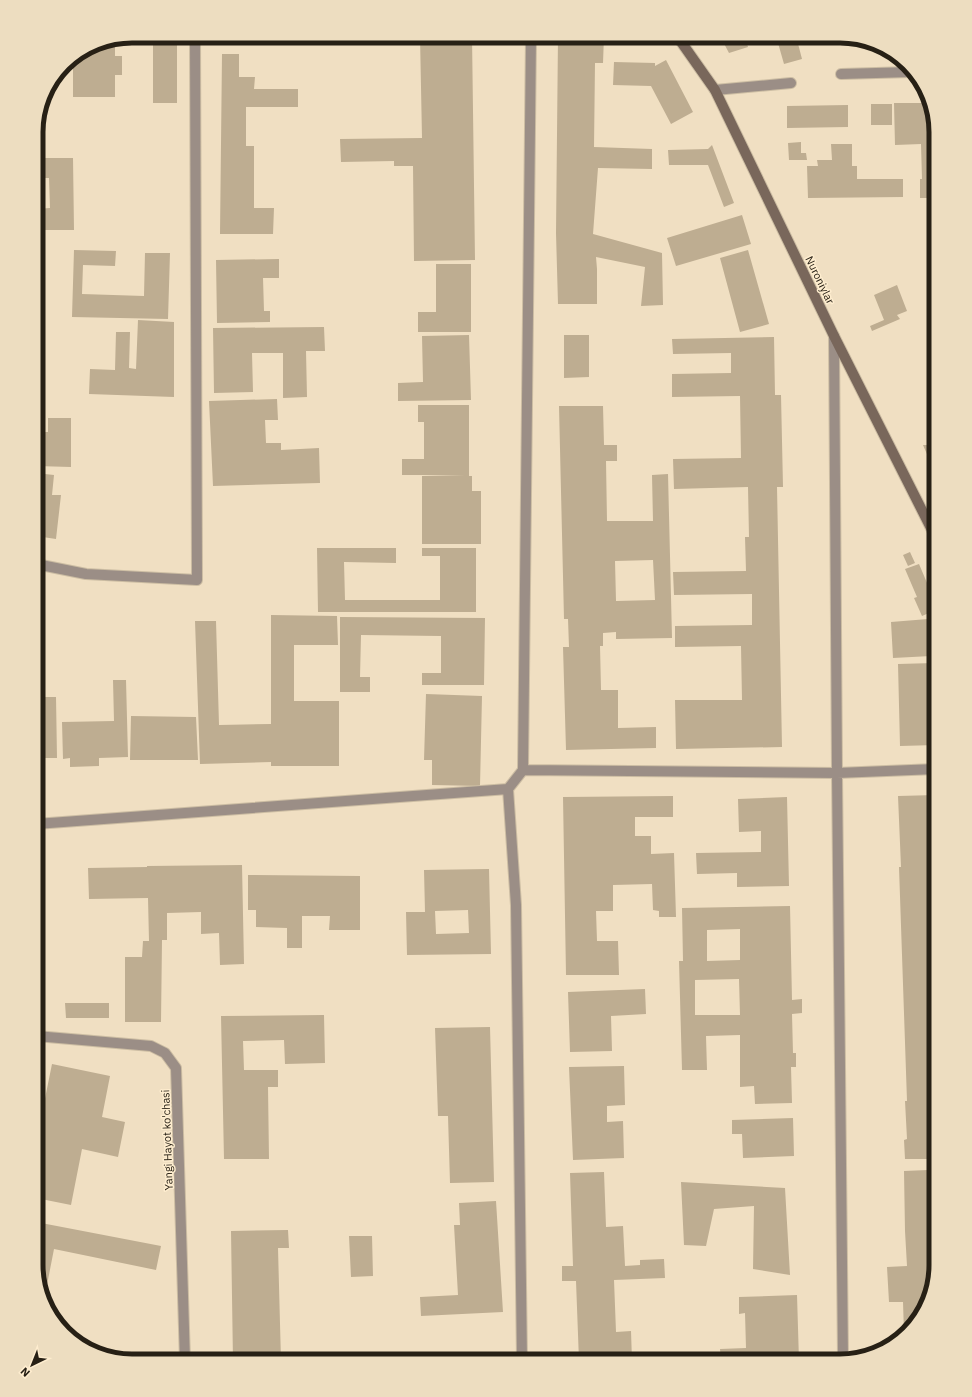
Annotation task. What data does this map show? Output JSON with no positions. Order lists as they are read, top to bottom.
{
  "streets": {
    "main road": ["Nuroniylar"],
    "street": ["Yangi Hayot ko'chasi"]
  },
  "north": "bottom left"
}
